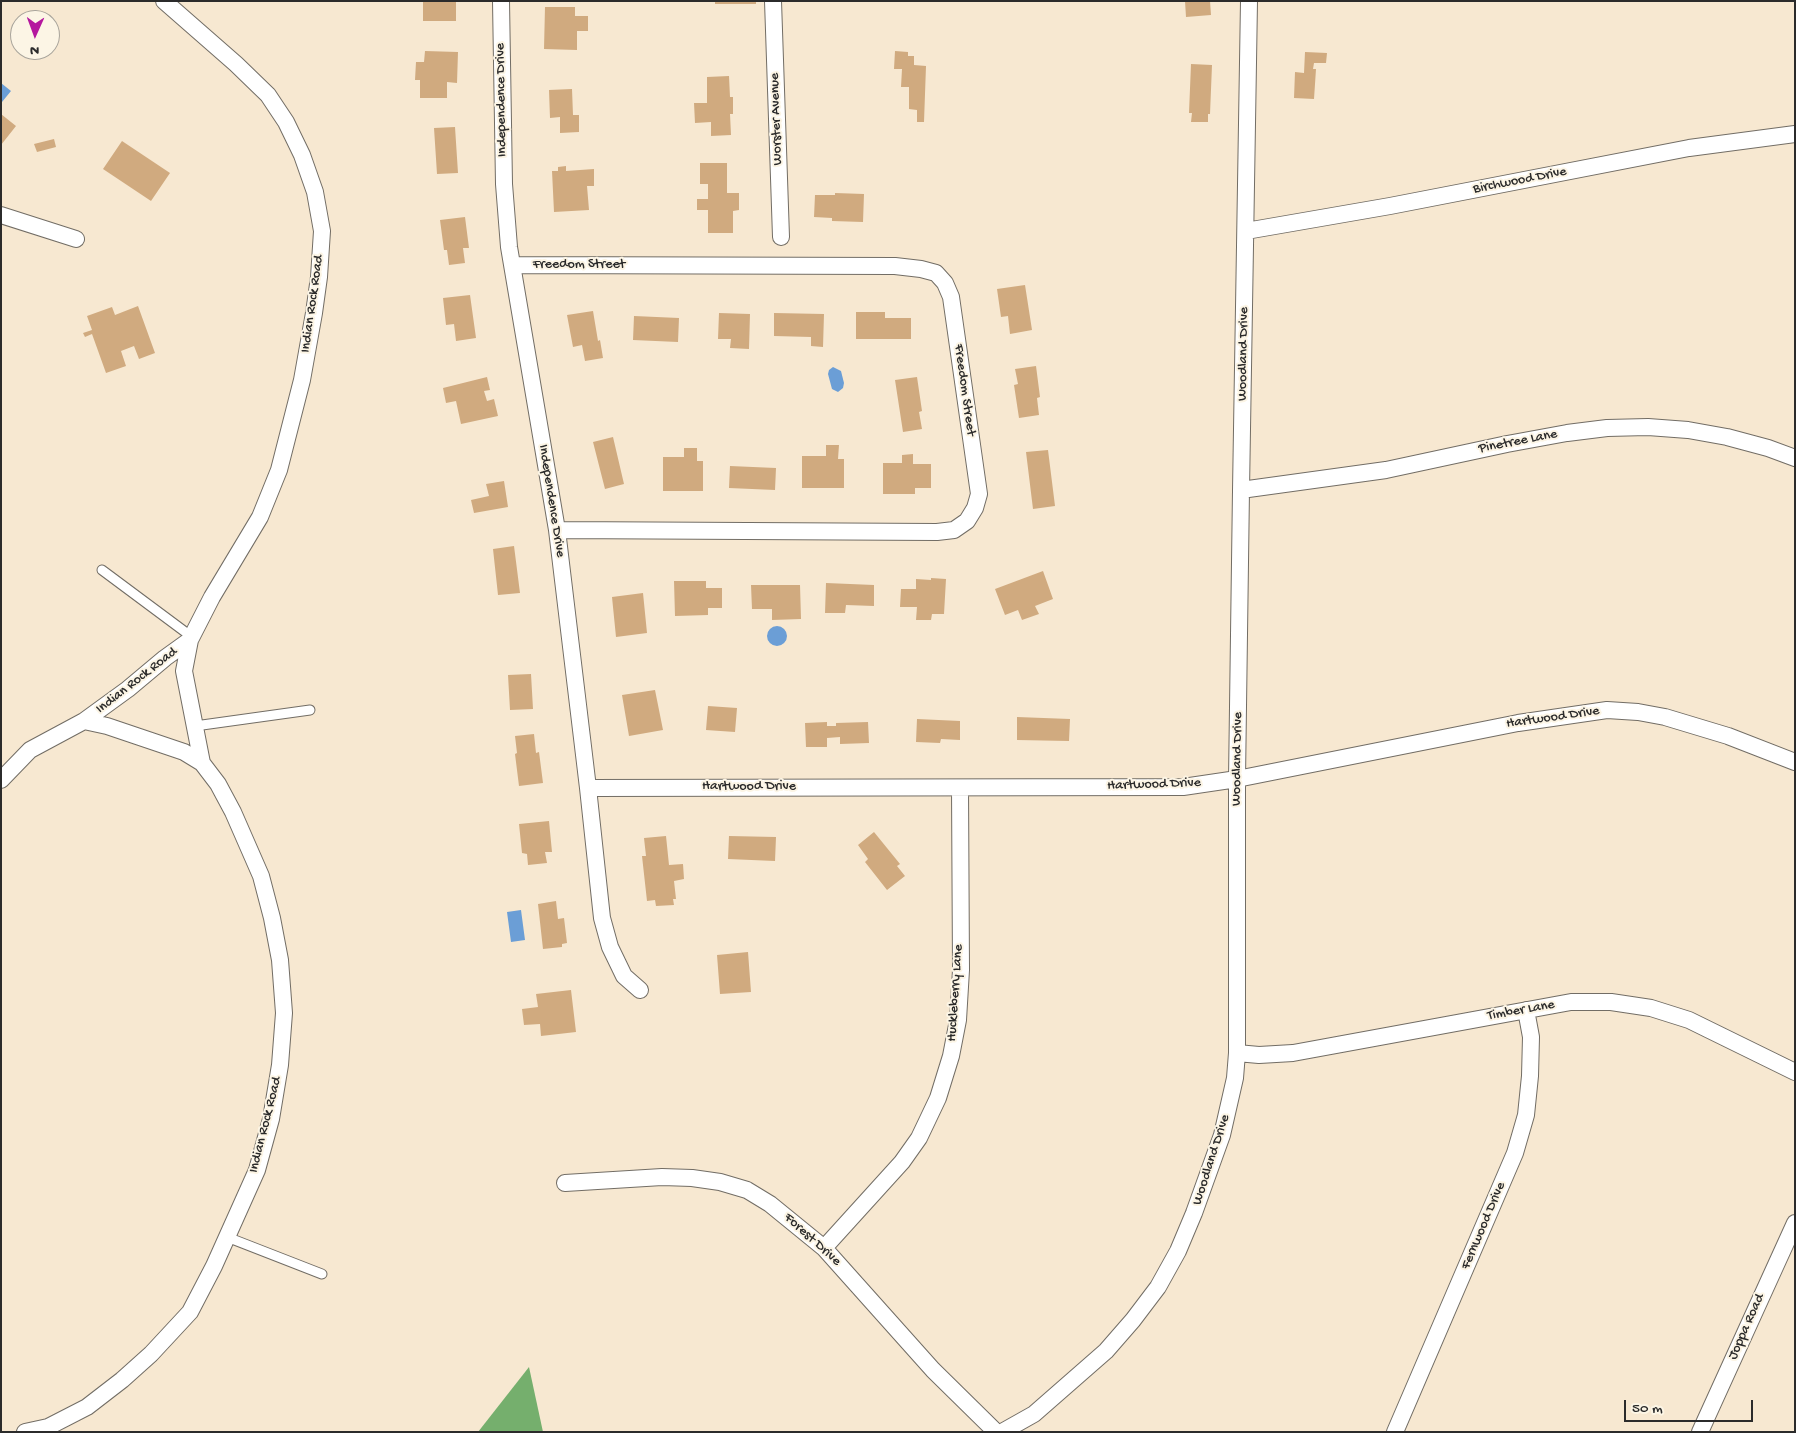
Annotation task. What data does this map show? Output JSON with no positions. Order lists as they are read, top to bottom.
{
  "streets": {
    "street": [
      "Independence Drive",
      "Worster Avenue",
      "Birchwood Drive",
      "Freedom Street",
      "Indian Rock Road",
      "Woodland Drive",
      "Pinetree Lane",
      "Hartwood Drive",
      "Huckleberry Lane",
      "Timber Lane",
      "Fernwood Drive",
      "Forest Drive",
      "Joppa Road"
    ]
  },
  "crossings": [
    ["Independence Drive", "Freedom Street"],
    ["Independence Drive", "Hartwood Drive"],
    ["Birchwood Drive", "Woodland Drive"],
    ["Woodland Drive", "Pinetree Lane"],
    ["Woodland Drive", "Hartwood Drive"],
    ["Woodland Drive", "Timber Lane"],
    ["Hartwood Drive", "Huckleberry Lane"],
    ["Huckleberry Lane", "Forest Drive"],
    ["Timber Lane", "Fernwood Drive"]
  ],
  "scale_bar": "50 m",
  "north": "bottom"
}
